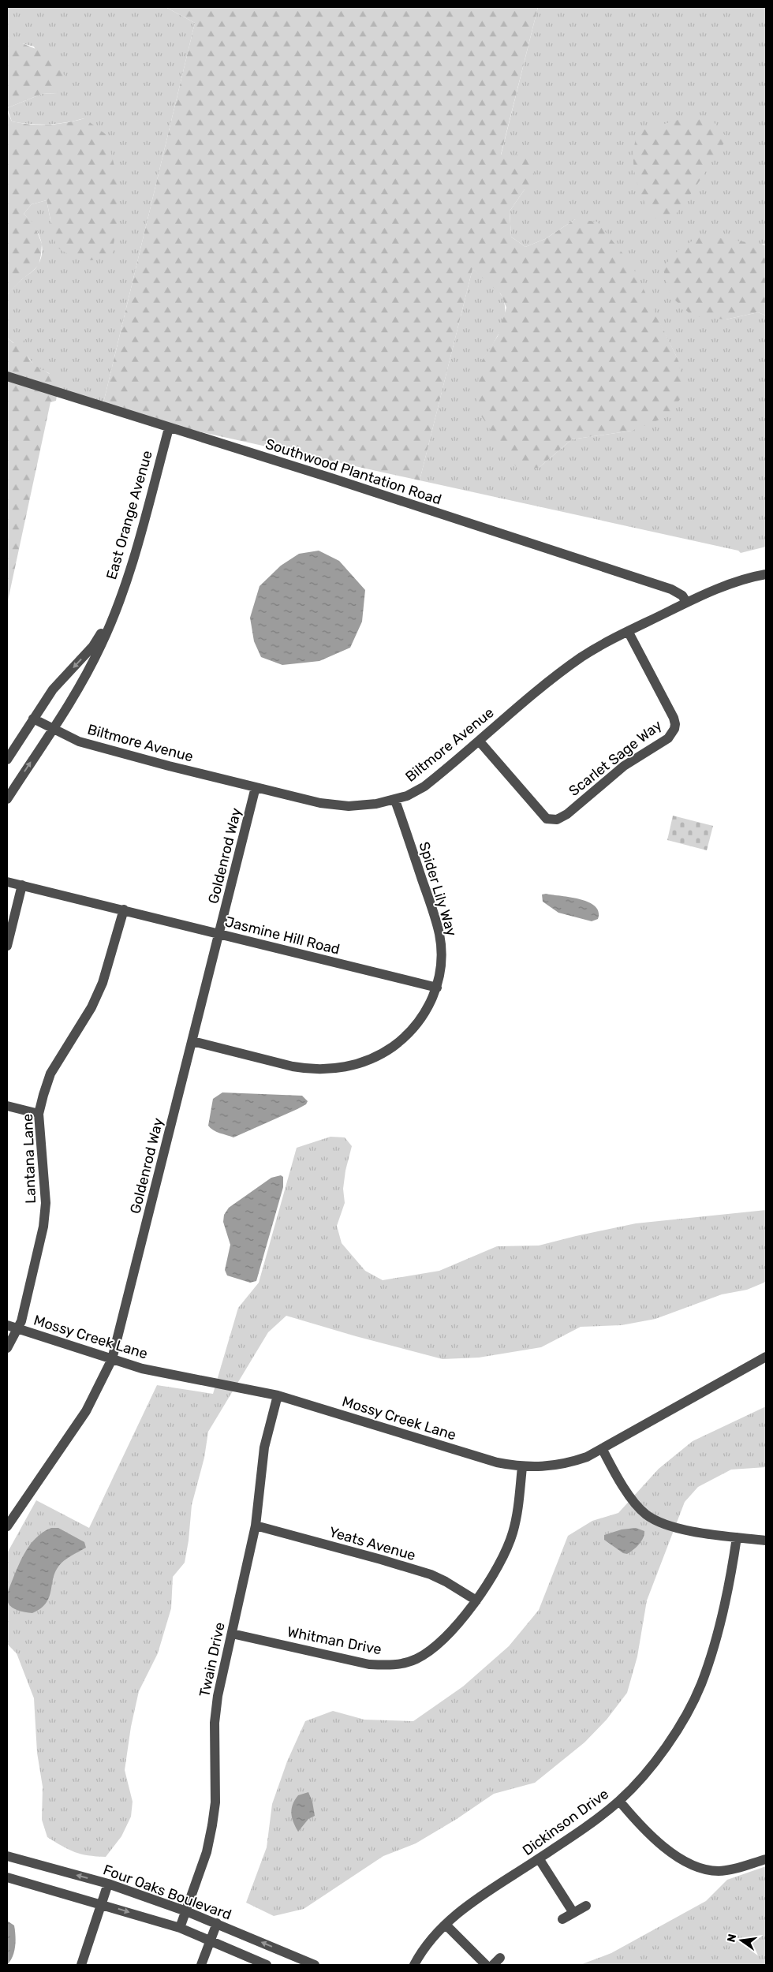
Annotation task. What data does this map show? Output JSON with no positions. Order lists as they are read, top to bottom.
{
  "streets": {
    "street": [
      "Southwood Plantation Road",
      "East Orange Avenue",
      "Biltmore Avenue",
      "Scarlet Sage Way",
      "Goldenrod Way",
      "Spider Lily Way",
      "Jasmine Hill Road",
      "Lantana Lane",
      "Mossy Creek Lane",
      "Yeats Avenue",
      "Whitman Drive",
      "Twain Drive",
      "Dickinson Drive",
      "Four Oaks Boulevard"
    ]
  },
  "crossings": [
    ["Southwood Plantation Road", "East Orange Avenue"],
    ["Southwood Plantation Road", "Biltmore Avenue"],
    ["East Orange Avenue", "Biltmore Avenue"],
    ["Biltmore Avenue", "Scarlet Sage Way"],
    ["Biltmore Avenue", "Goldenrod Way"],
    ["Biltmore Avenue", "Spider Lily Way"],
    ["Goldenrod Way", "Spider Lily Way"],
    ["Goldenrod Way", "Jasmine Hill Road"],
    ["Goldenrod Way", "Mossy Creek Lane"],
    ["Spider Lily Way", "Jasmine Hill Road"],
    ["Jasmine Hill Road", "Lantana Lane"],
    ["Lantana Lane", "Mossy Creek Lane"],
    ["Mossy Creek Lane", "Whitman Drive"],
    ["Mossy Creek Lane", "Twain Drive"],
    ["Yeats Avenue", "Whitman Drive"],
    ["Yeats Avenue", "Twain Drive"],
    ["Whitman Drive", "Twain Drive"],
    ["Twain Drive", "Four Oaks Boulevard"]
  ],
  "north": "left"
}
